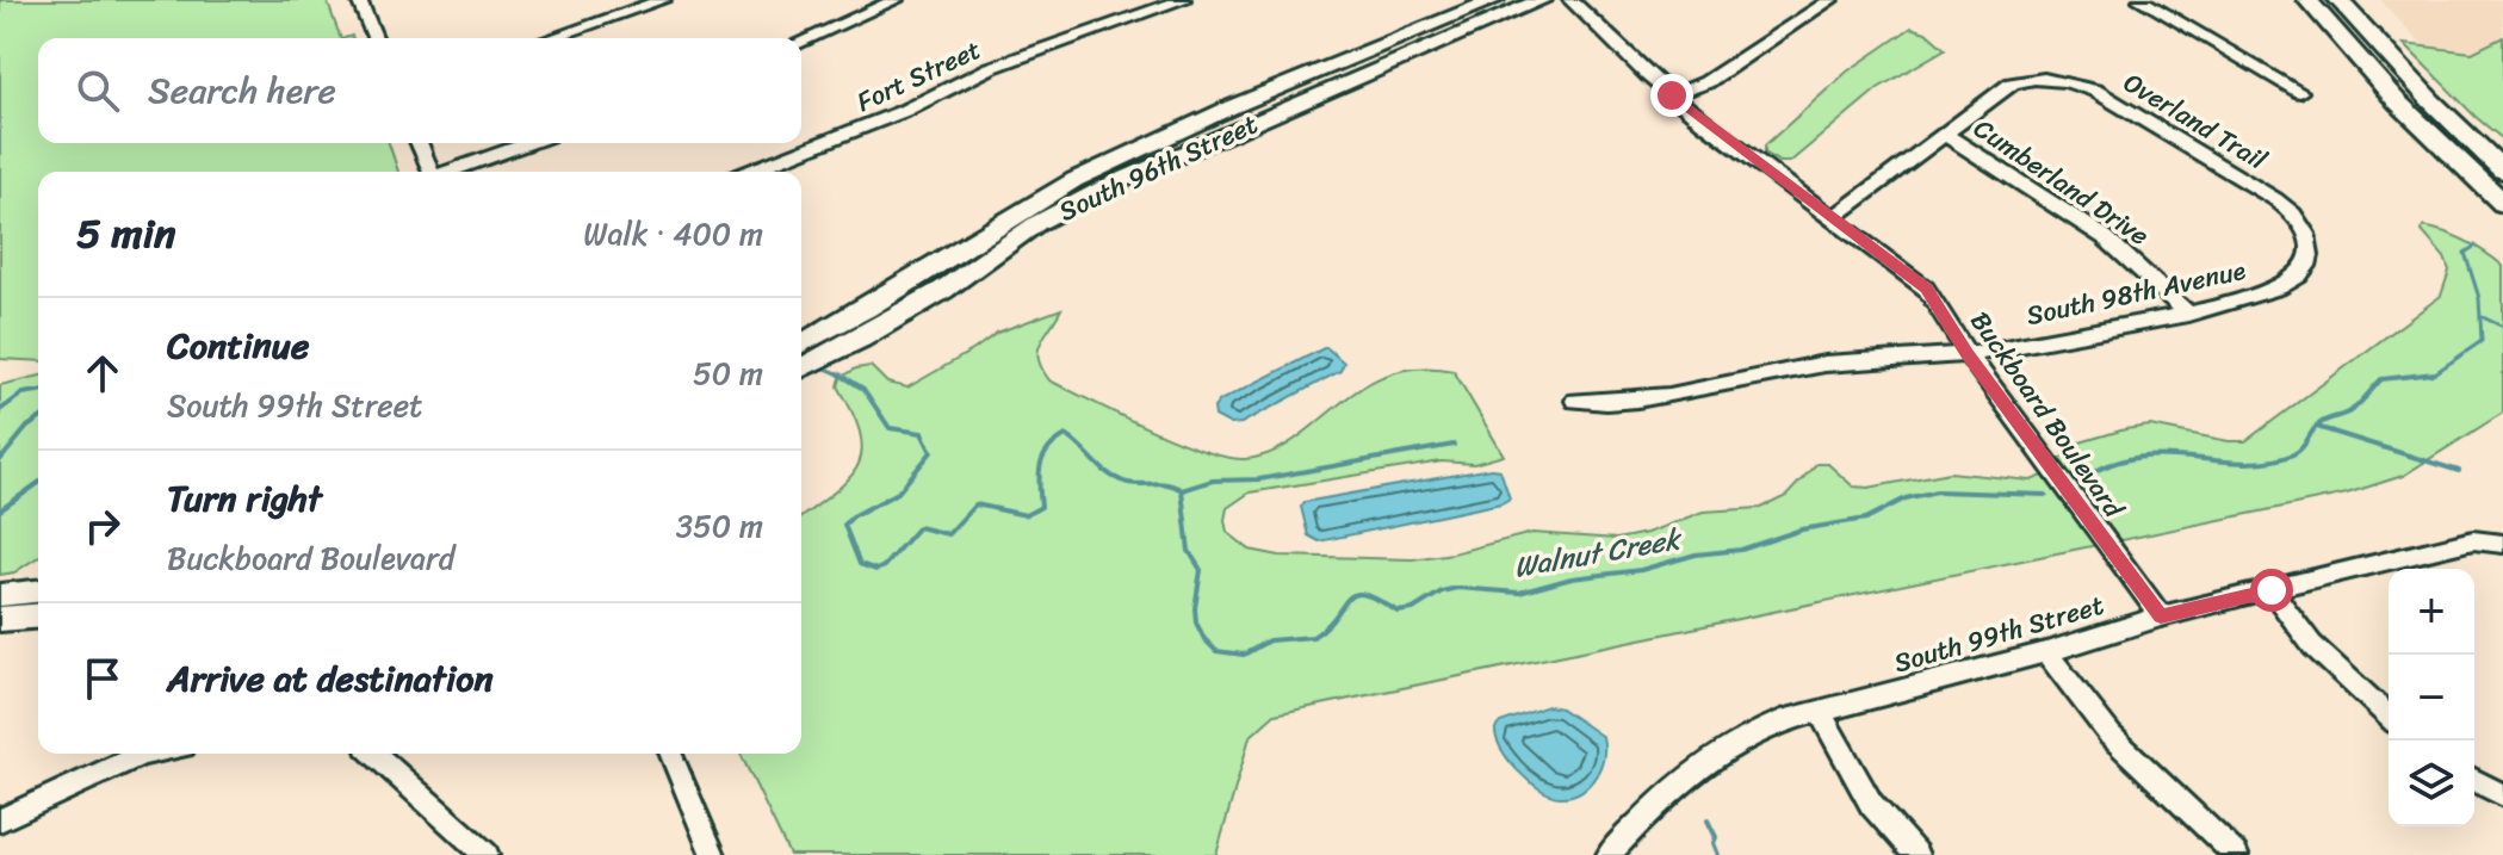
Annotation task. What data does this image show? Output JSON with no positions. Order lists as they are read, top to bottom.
{
  "streets": {
    "main road": ["South 96th Street"],
    "street": [
      "Fort Street",
      "Overland Trail",
      "Cumberland Drive",
      "South 98th Avenue",
      "Buckboard Boulevard",
      "South 99th Street"
    ]
  },
  "crossings": [
    ["Overland Trail", "Cumberland Drive"],
    ["Overland Trail", "South 98th Avenue"],
    ["Cumberland Drive", "South 98th Avenue"],
    ["South 98th Avenue", "Buckboard Boulevard"],
    ["Buckboard Boulevard", "South 99th Street"]
  ],
  "water": ["Walnut Creek"],
  "page": {
    "search": "Search here",
    "heading": ["5 min", "Walk · 400 m"],
    "list": [
      ["Continue", "South 99th Street", "50 m"],
      ["Turn right", "Buckboard Boulevard", "350 m"],
      "Arrive at destination"
    ],
    "map_buttons": ["+", "−"]
  }
}
